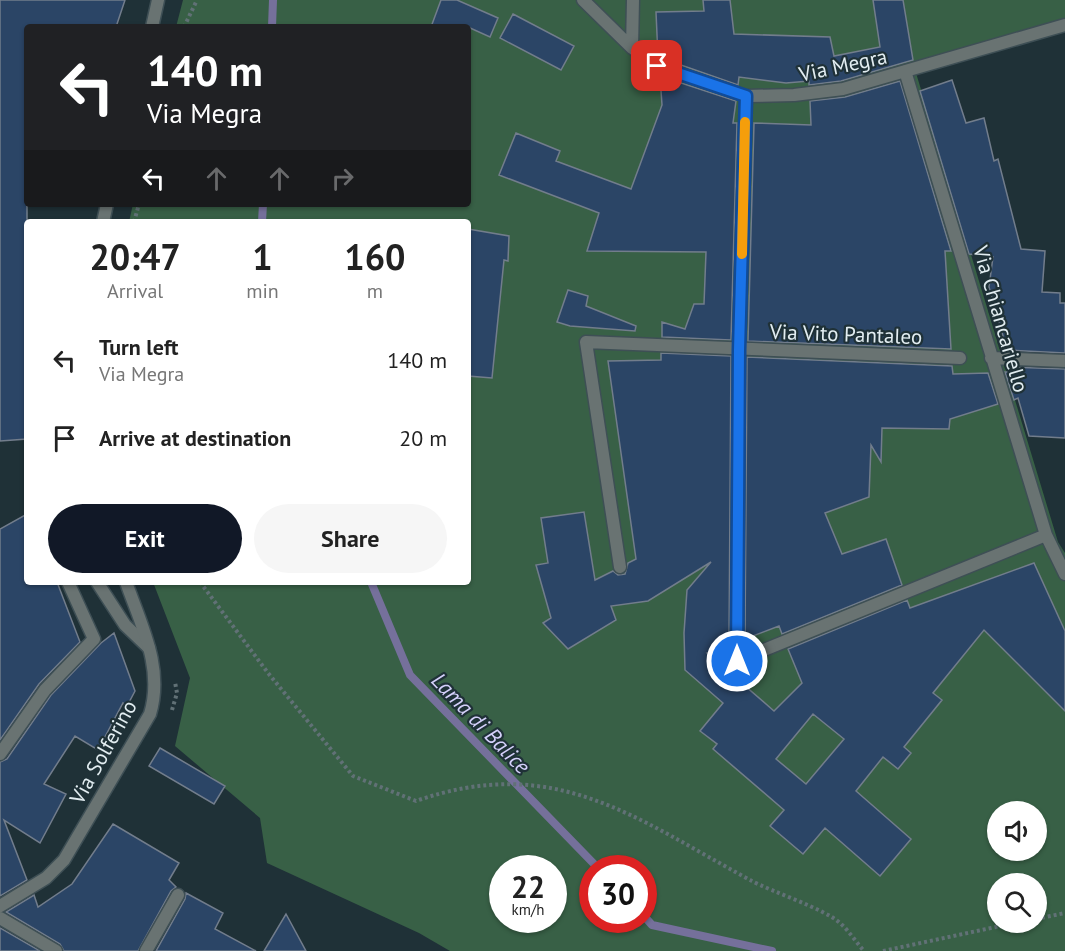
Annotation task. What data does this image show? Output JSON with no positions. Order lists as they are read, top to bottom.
{
  "streets": {
    "street": [
      "Via Megra",
      "Via Chiancariello",
      "Via Vito Pantaleo",
      "Via Solferino"
    ]
  },
  "crossings": [
    ["Via Megra", "Via Chiancariello"]
  ],
  "water": ["Lama di Balice"],
  "page": {
    "turn": ["140 m", "Via Megra"],
    "eta": [
      "20:47",
      "Arrival",
      "1",
      "min",
      "160",
      "m"
    ],
    "list": [
      {
        "name": "Turn left",
        "note": "Via Megra",
        "value": "140 m"
      },
      {
        "name": "Arrive at destination",
        "value": "20 m"
      }
    ],
    "buttons": ["Exit", "Share"],
    "speed": "22 km/h",
    "limit": "30"
  }
}
